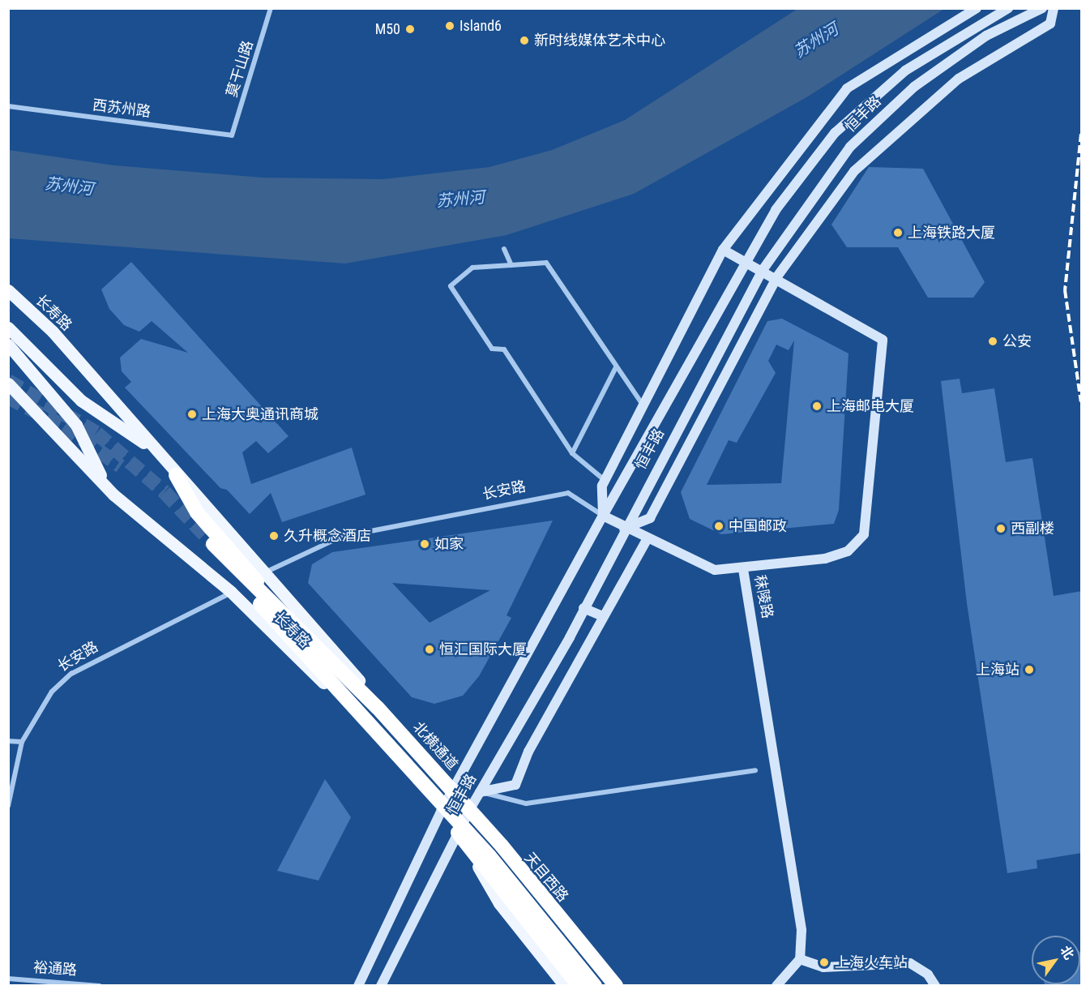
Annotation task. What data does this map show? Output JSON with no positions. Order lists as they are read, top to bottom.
{
  "streets": {
    "highway": ["北横通道"],
    "main road": [
      "恒丰路",
      "长寿路",
      "长安路",
      "秣陵路",
      "天目西路"
    ],
    "street": ["莫干山路", "西苏州路", "裕通路"]
  },
  "crossings": [
    ["莫干山路", "西苏州路"],
    ["恒丰路", "长寿路"],
    ["恒丰路", "长安路"],
    ["恒丰路", "天目西路"],
    ["长寿路", "长安路"],
    ["长寿路", "天目西路"],
    ["长安路", "秣陵路"],
    ["北横通道", "天目西路"]
  ],
  "water": ["苏州河"],
  "places": [
    "Island6",
    "M50",
    "新时线媒体艺术中心",
    "上海铁路大厦",
    "公安",
    "上海邮电大厦",
    "上海大奥通讯商城",
    "中国邮政",
    "西副楼",
    "久升概念酒店",
    "如家",
    "恒汇国际大厦",
    "上海站",
    "上海火车站"
  ],
  "north": "top right"
}
